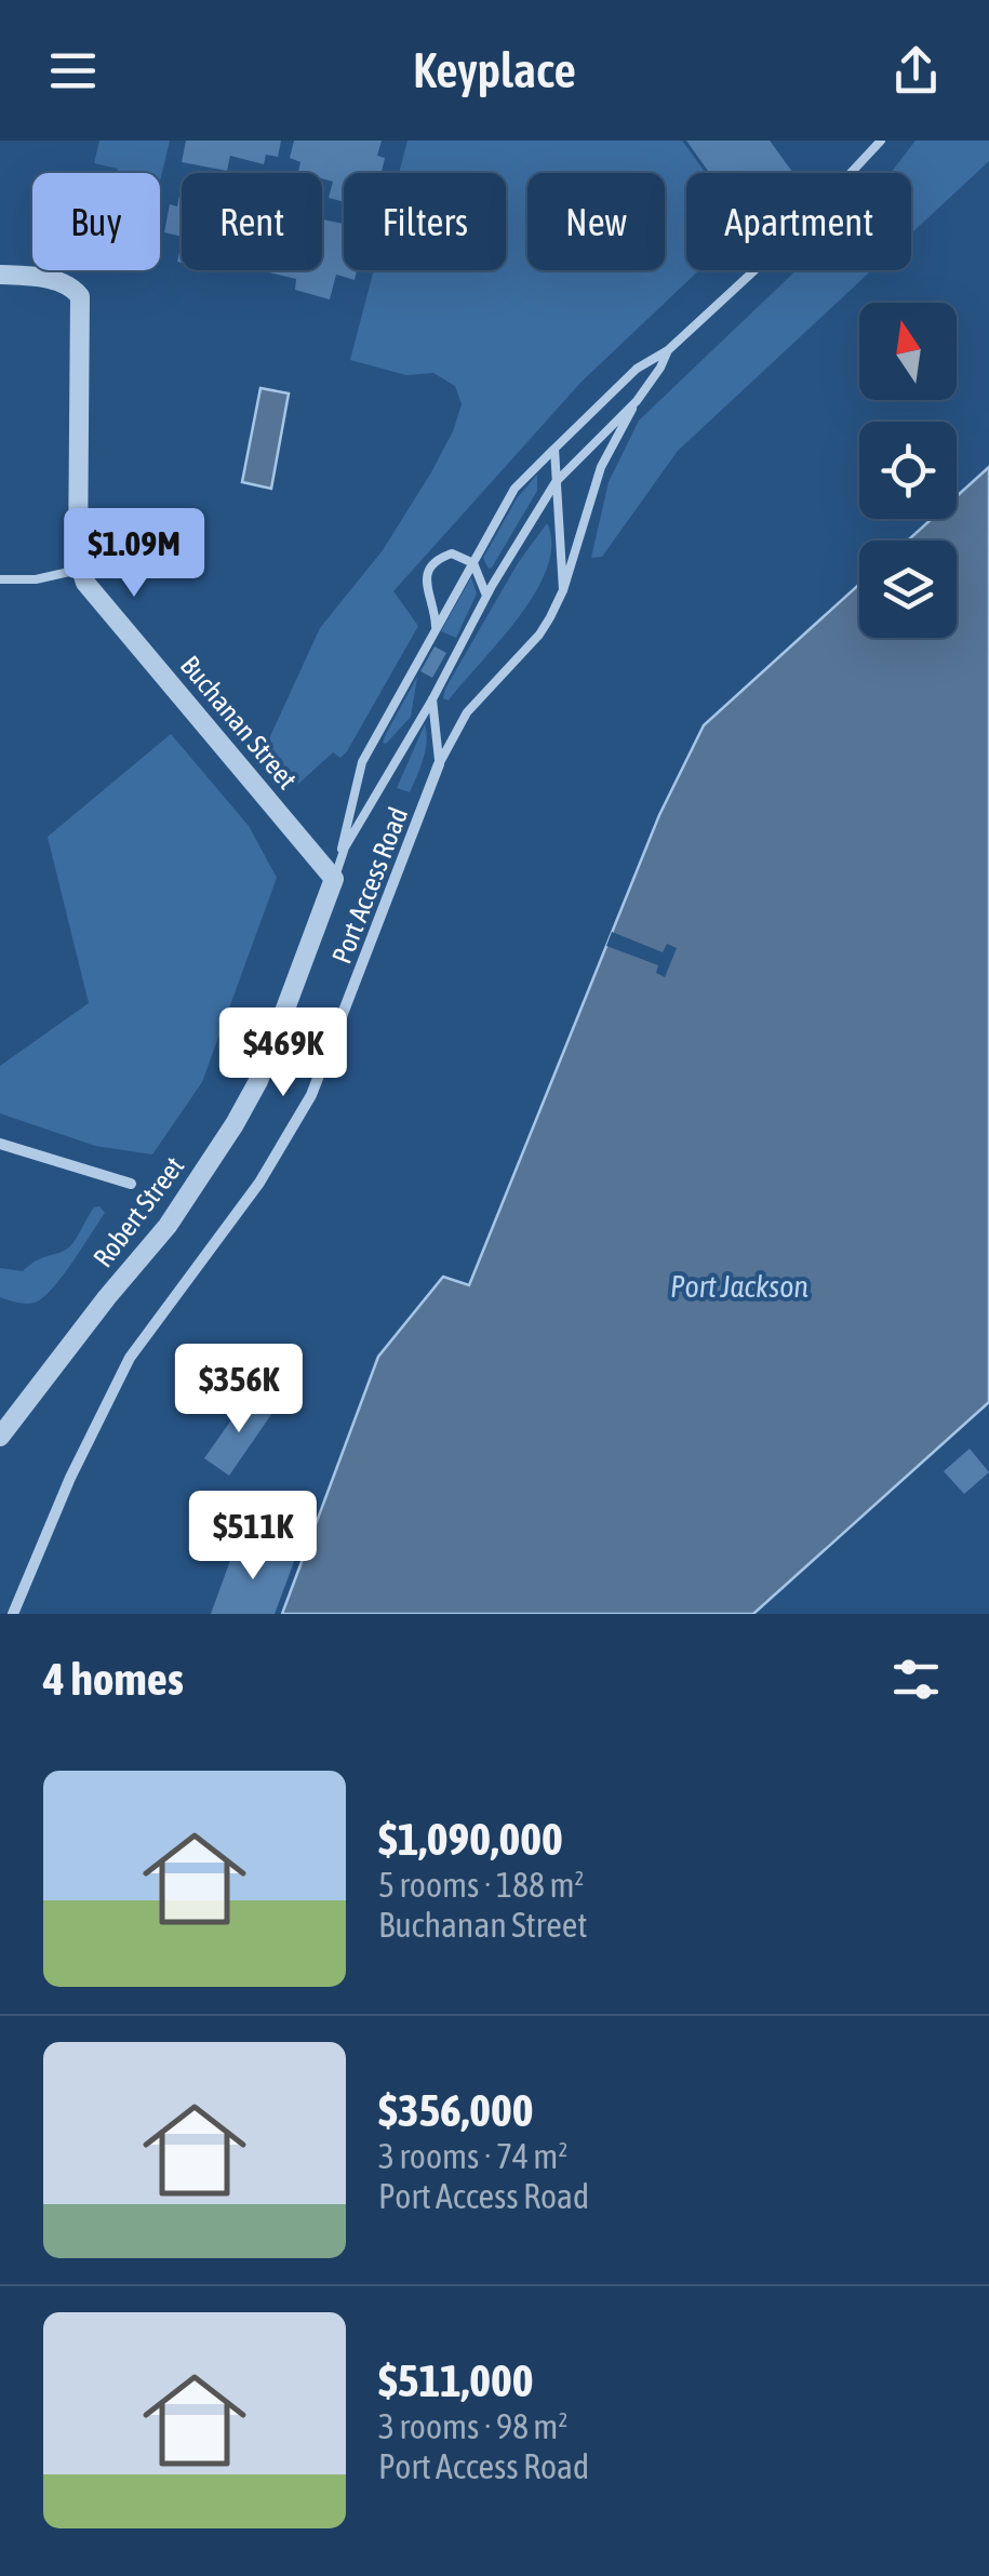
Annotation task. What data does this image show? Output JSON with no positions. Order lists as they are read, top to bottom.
{
  "streets": {
    "street": ["Buchanan Street", "Port Access Road", "Robert Street"]
  },
  "crossings": [
    ["Buchanan Street", "Robert Street"]
  ],
  "water": ["Port Jackson"],
  "north": "top",
  "page": {
    "header": "Keyplace",
    "chip": [
      "Buy",
      "Rent",
      "Filters",
      "New",
      "Apartment"
    ],
    "price": [
      "$1.09M",
      "$469K",
      "$356K",
      "$511K"
    ],
    "heading": "4 homes",
    "list": [
      {
        "name": "$1,090,000",
        "note": "5 rooms · 188 m² · Buchanan Street"
      },
      {
        "name": "$356,000",
        "note": "3 rooms · 74 m² · Port Access Road"
      },
      {
        "name": "$511,000",
        "note": "3 rooms · 98 m² · Port Access Road"
      }
    ]
  }
}
